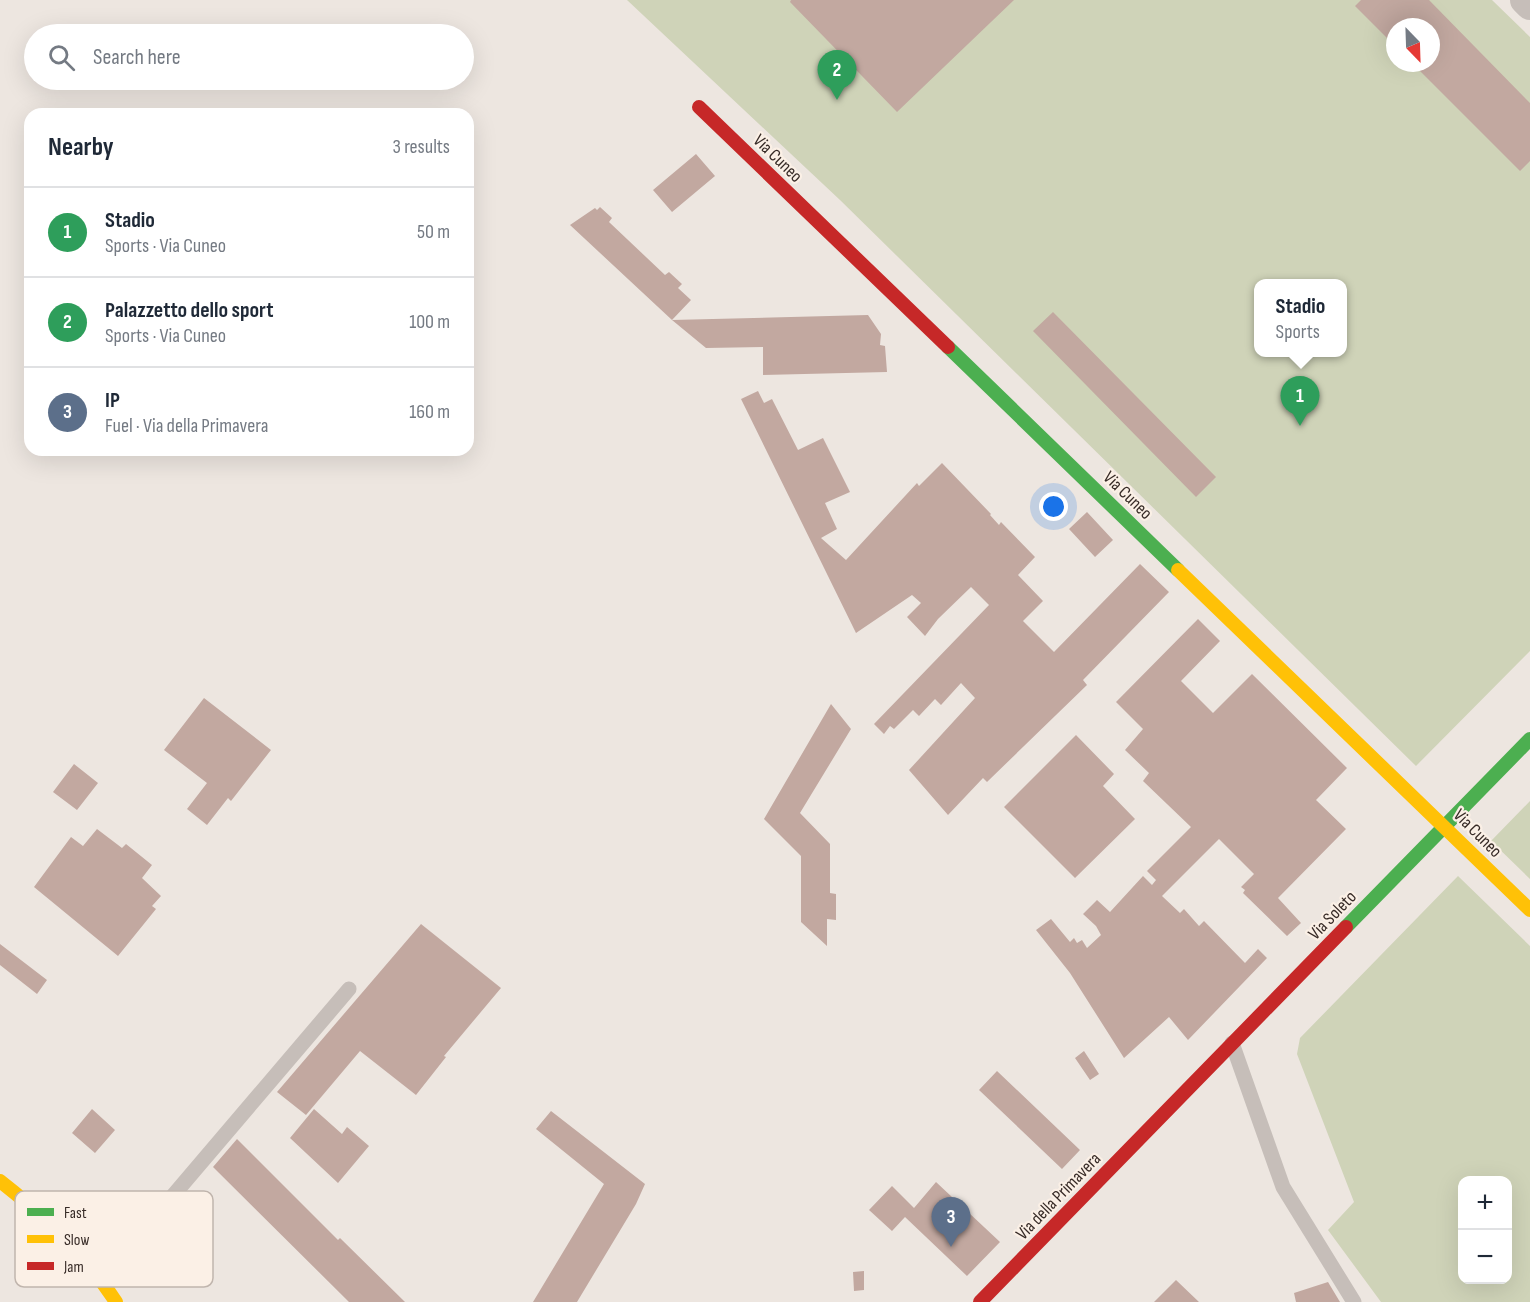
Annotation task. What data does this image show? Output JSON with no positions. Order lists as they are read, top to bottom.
{
  "streets": {
    "street": ["Via Cuneo", "Via Soleto", "Via della Primavera"]
  },
  "crossings": [
    ["Via Cuneo", "Via Soleto"],
    ["Via Soleto", "Via della Primavera"]
  ],
  "legend": ["Fast", "Slow", "Jam"],
  "north": "bottom right",
  "page": {
    "search": "Search here",
    "pins": ["2", "1", "3"],
    "heading": ["Nearby", "3 results"],
    "list": [
      {
        "mark": "1",
        "name": "Stadio",
        "note": "Sports · Via Cuneo",
        "value": "50 m"
      },
      {
        "mark": "2",
        "name": "Palazzetto dello sport",
        "note": "Sports · Via Cuneo",
        "value": "100 m"
      },
      {
        "mark": "3",
        "name": "IP",
        "note": "Fuel · Via della Primavera",
        "value": "160 m"
      }
    ],
    "popup": ["Stadio", "Sports"],
    "map_buttons": ["+", "−"]
  }
}
